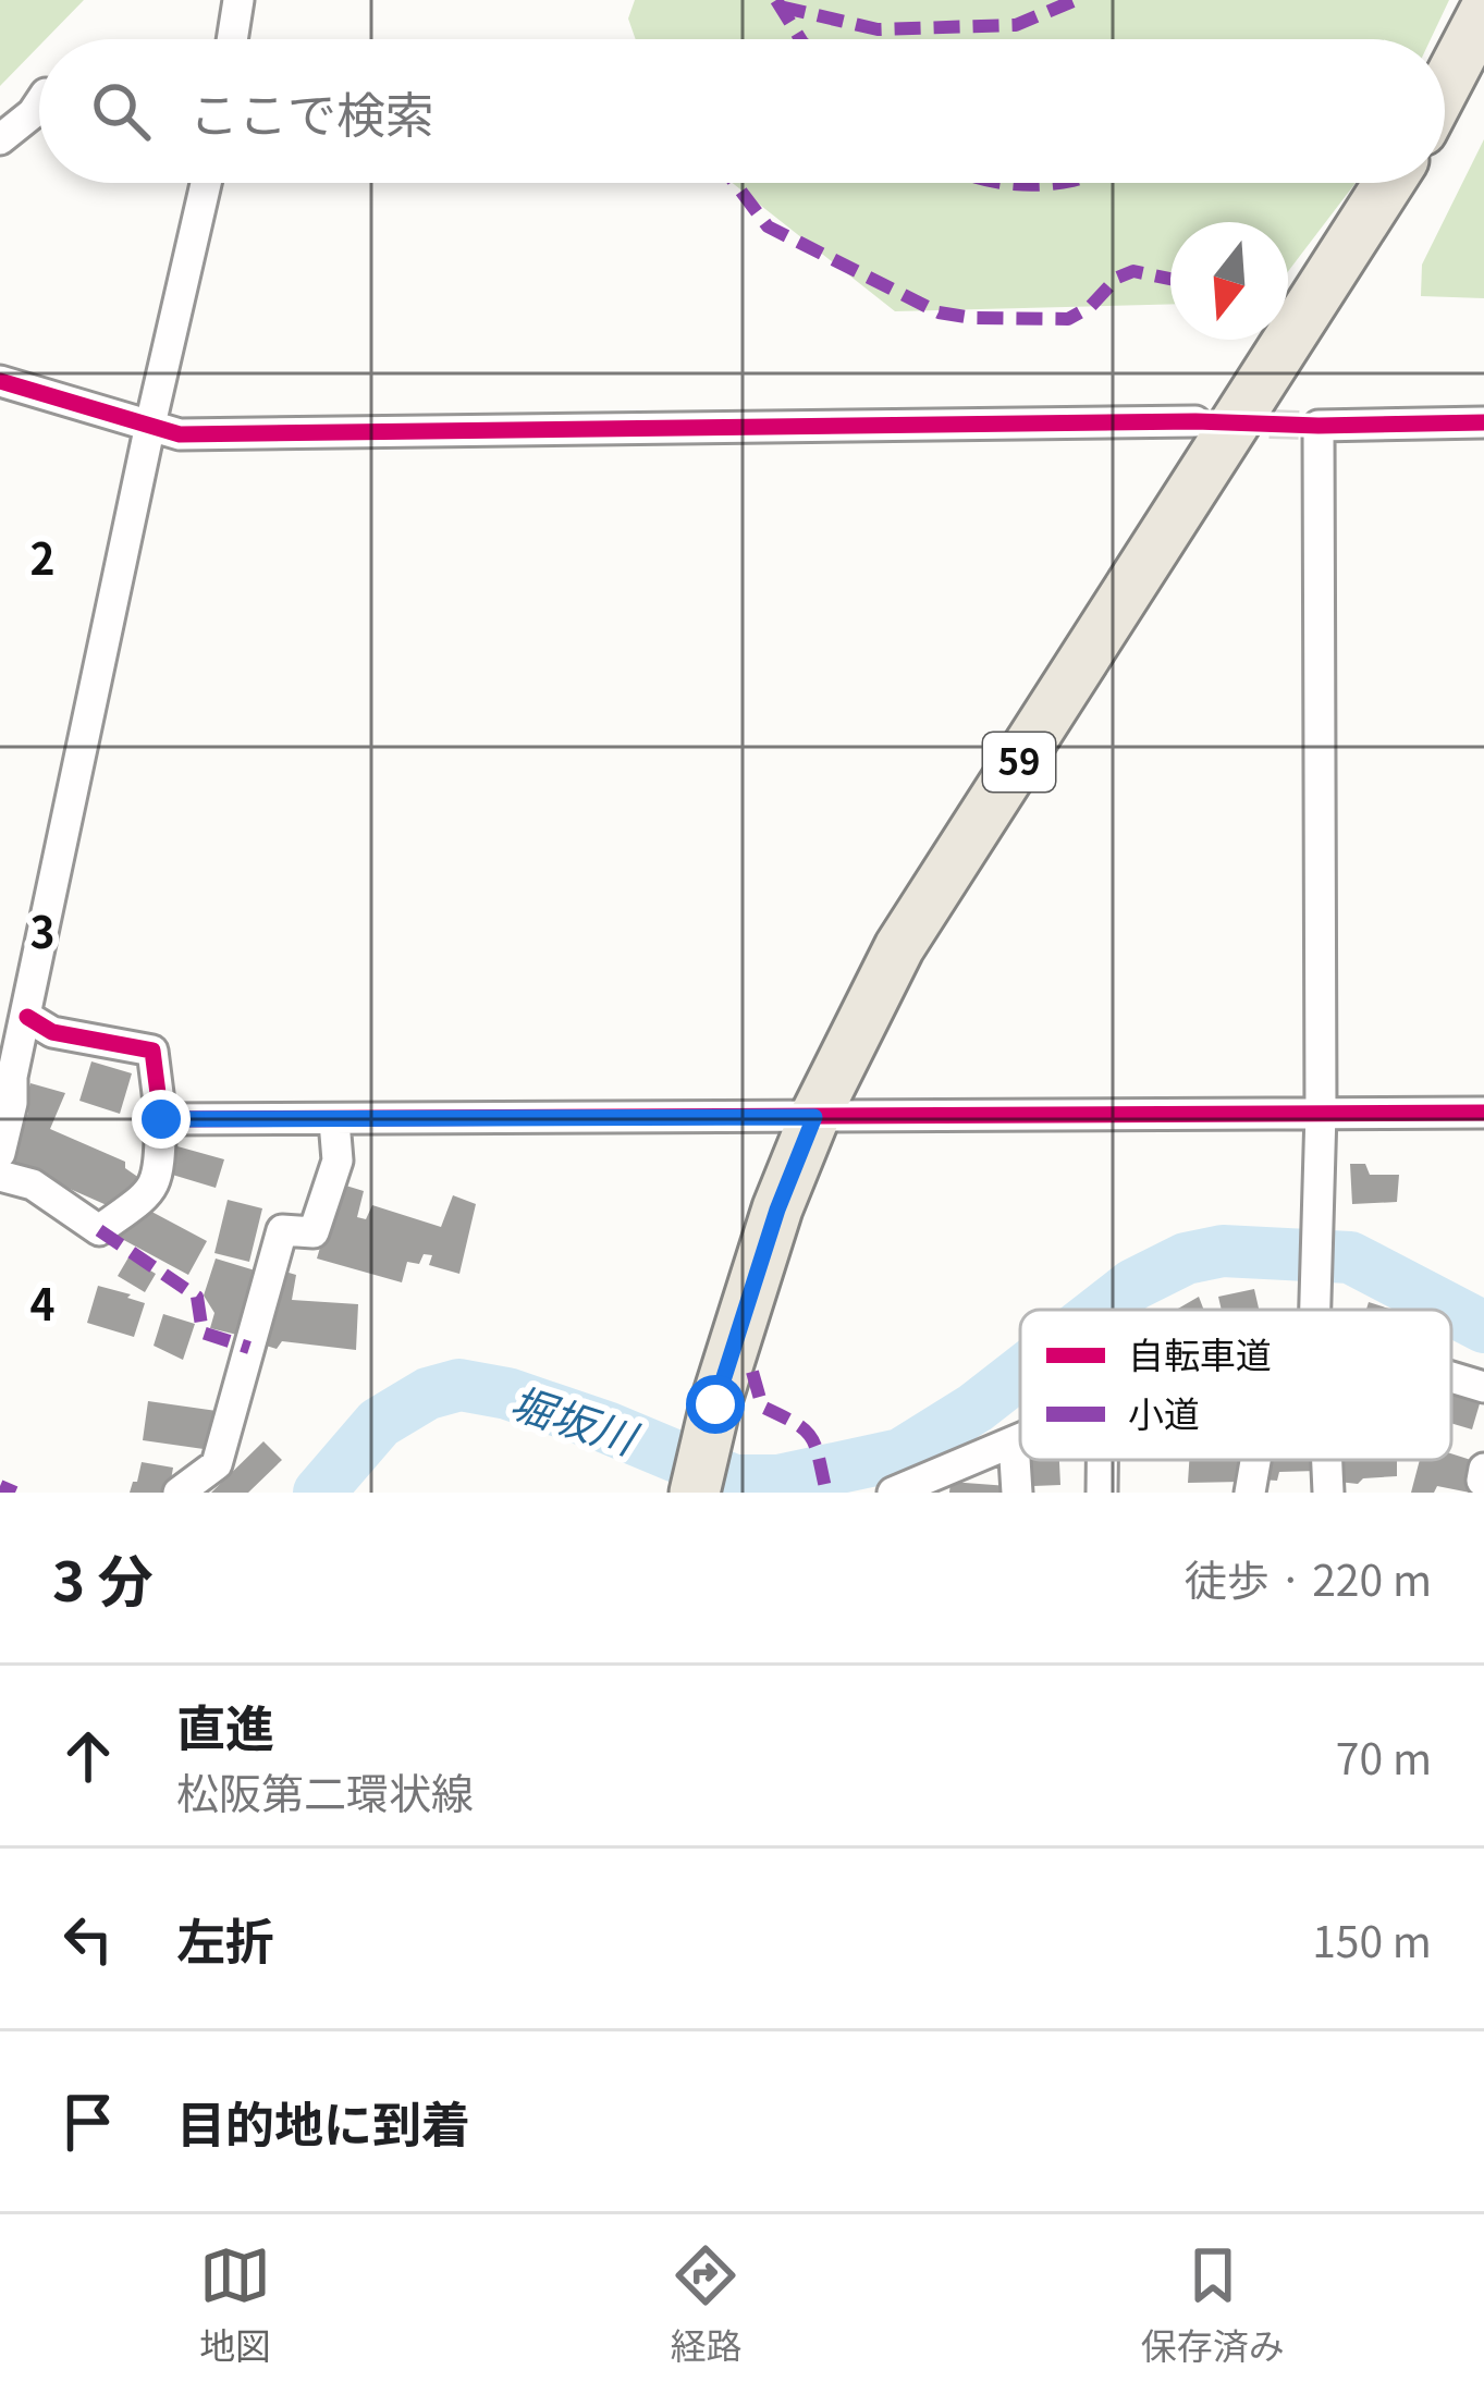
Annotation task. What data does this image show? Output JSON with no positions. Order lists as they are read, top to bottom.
{
  "streets": {
    "main road": ["59"]
  },
  "water": ["堀坂川"],
  "legend": ["自転車道", "小道"],
  "north": "bottom",
  "page": {
    "search": "ここで検索",
    "heading": ["3 分", "徒歩 · 220 m"],
    "list": [
      ["直進", "松阪第二環状線", "70 m"],
      ["左折", "150 m"],
      "目的地に到着"
    ],
    "nav": ["地図", "経路", "保存済み"]
  },
  "grid": {
    "rows": ["2", "3", "4"]
  }
}
